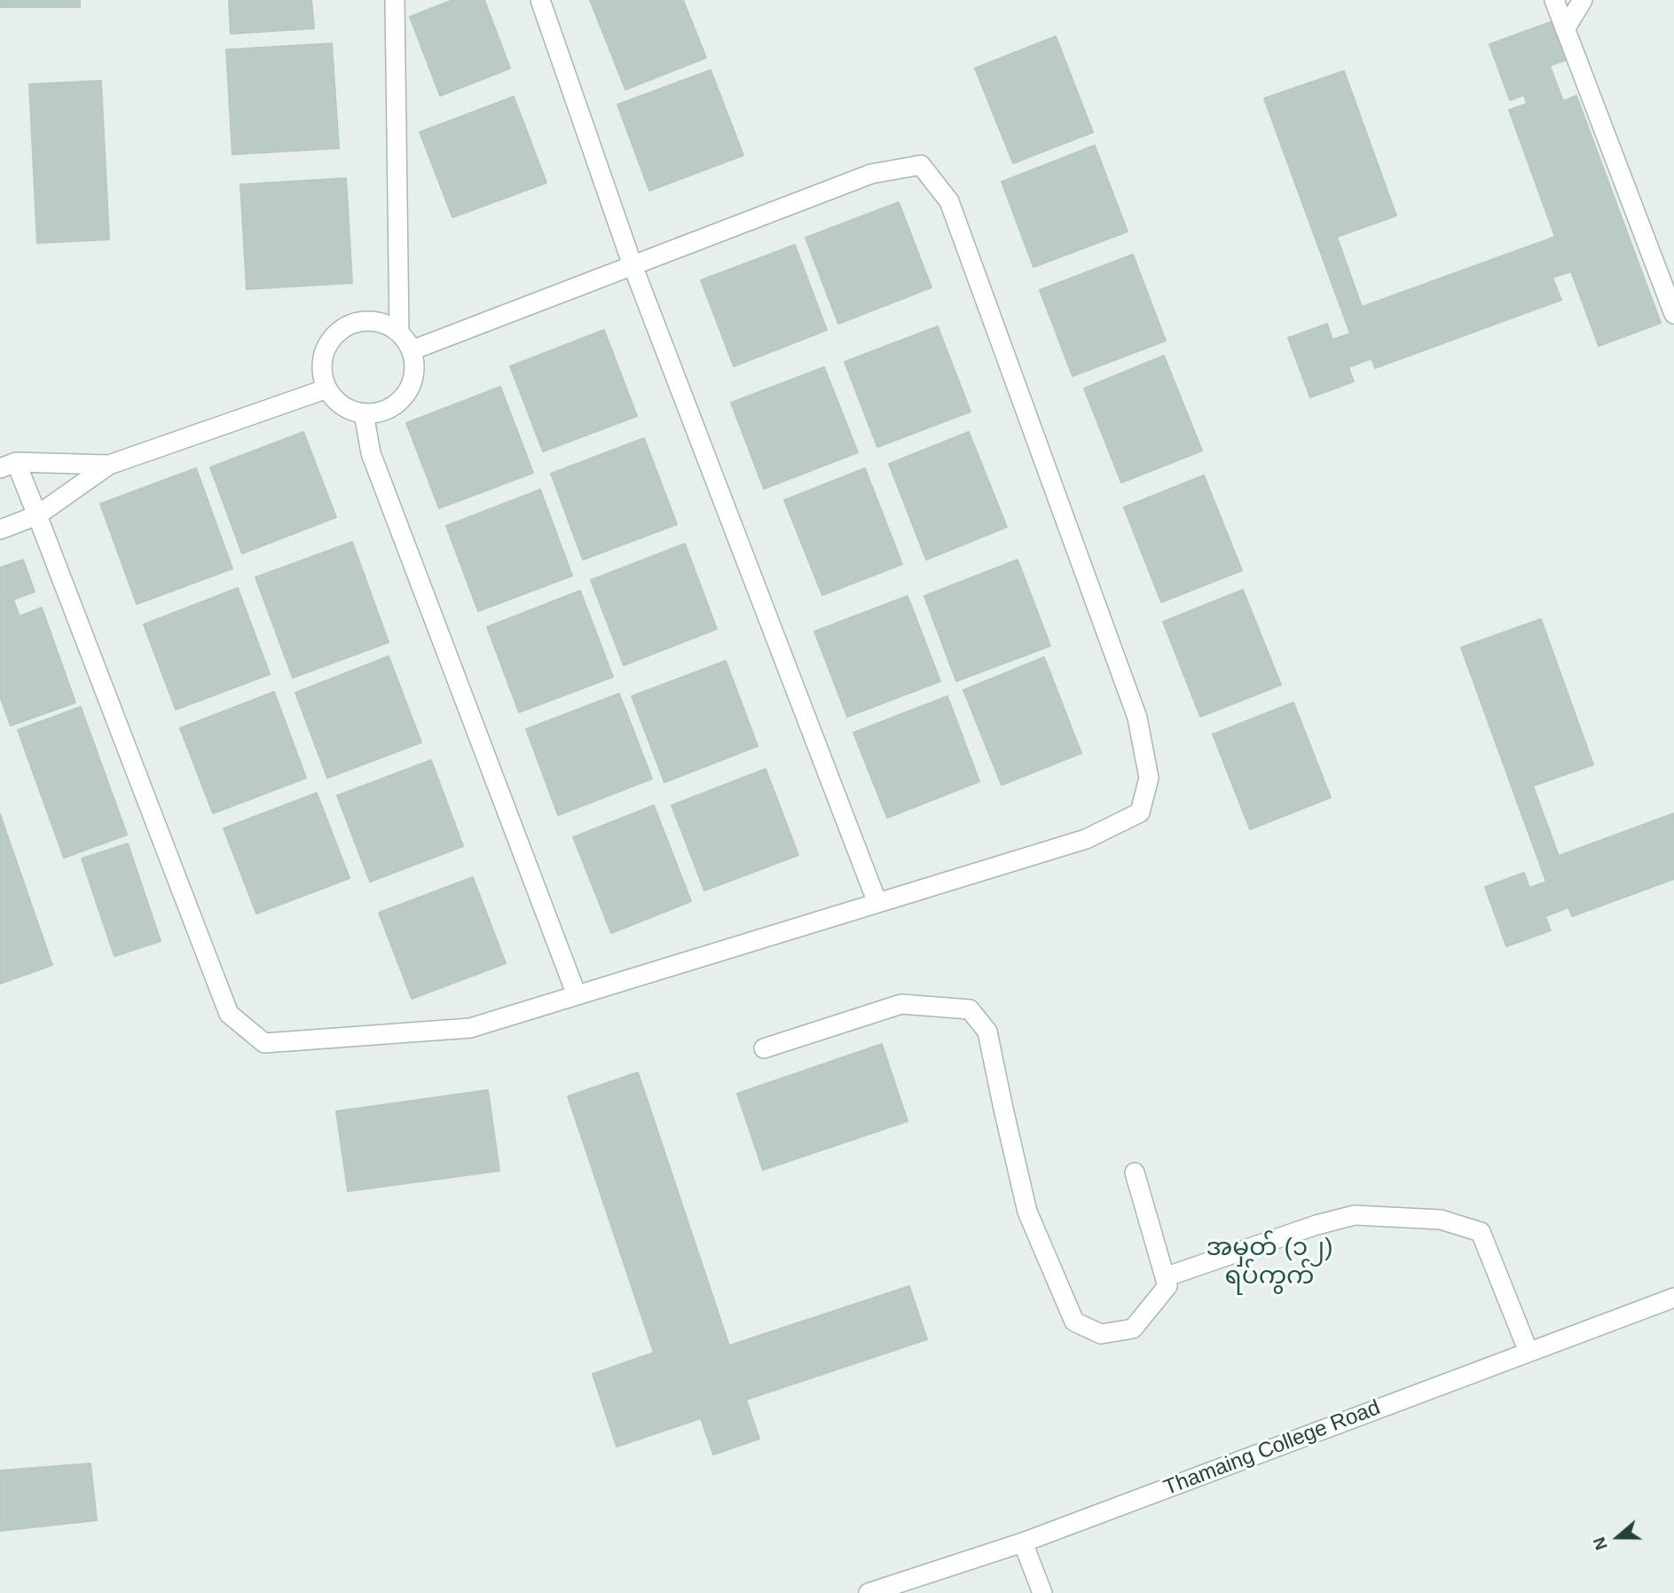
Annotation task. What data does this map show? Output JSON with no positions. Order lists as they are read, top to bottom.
{
  "streets": {
    "street": ["Thamaing College Road"]
  },
  "districts": ["အမှတ် (၁၂) ရပ်ကွက်"],
  "north": "left"
}
